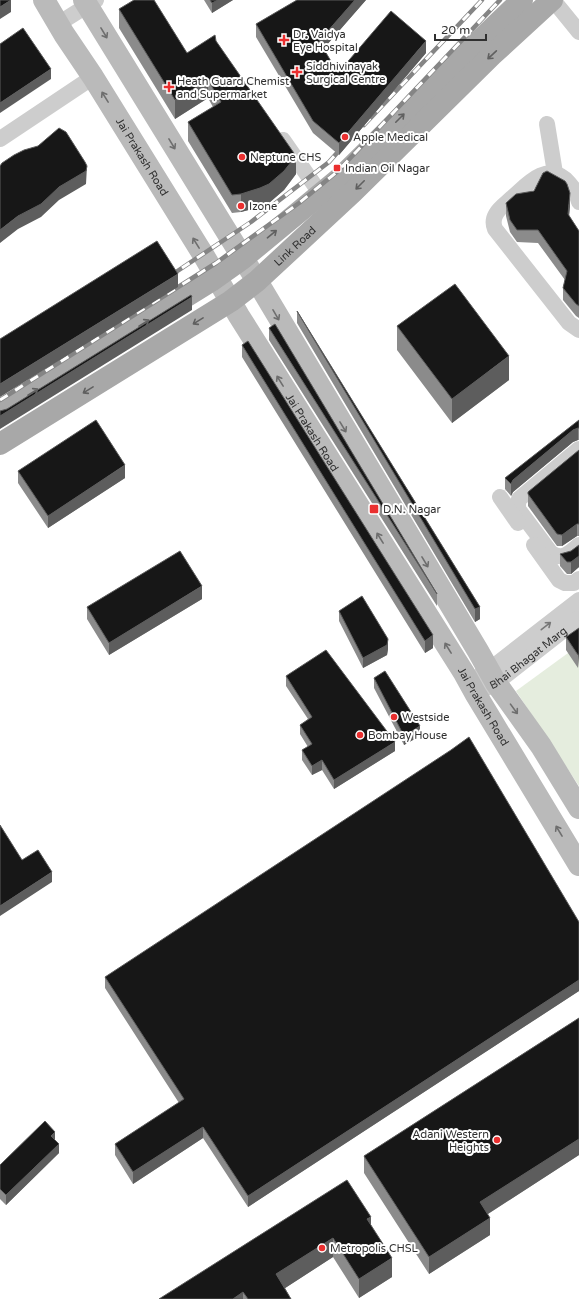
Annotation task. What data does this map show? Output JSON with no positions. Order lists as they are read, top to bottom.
{
  "streets": {
    "main road": ["Jai Prakash Road", "Link Road"],
    "street": ["Bhai Bhagat Marg"]
  },
  "crossings": [
    ["Jai Prakash Road", "Link Road"],
    ["Jai Prakash Road", "Bhai Bhagat Marg"]
  ],
  "places": {
    "health": ["Dr. Vaidya Eye Hospital", "Siddhivinayak Surgical Centre", "Heath Guard Chemist and Supermarket"],
    "other": [
      "Apple Medical",
      "Neptune CHS",
      "Izone",
      "Westside",
      "Bombay House",
      "Adani Western Heights",
      "Metropolis CHSL"
    ],
    "transit": ["Indian Oil Nagar", "D.N. Nagar"]
  },
  "scale_bar": "20 m"
}
